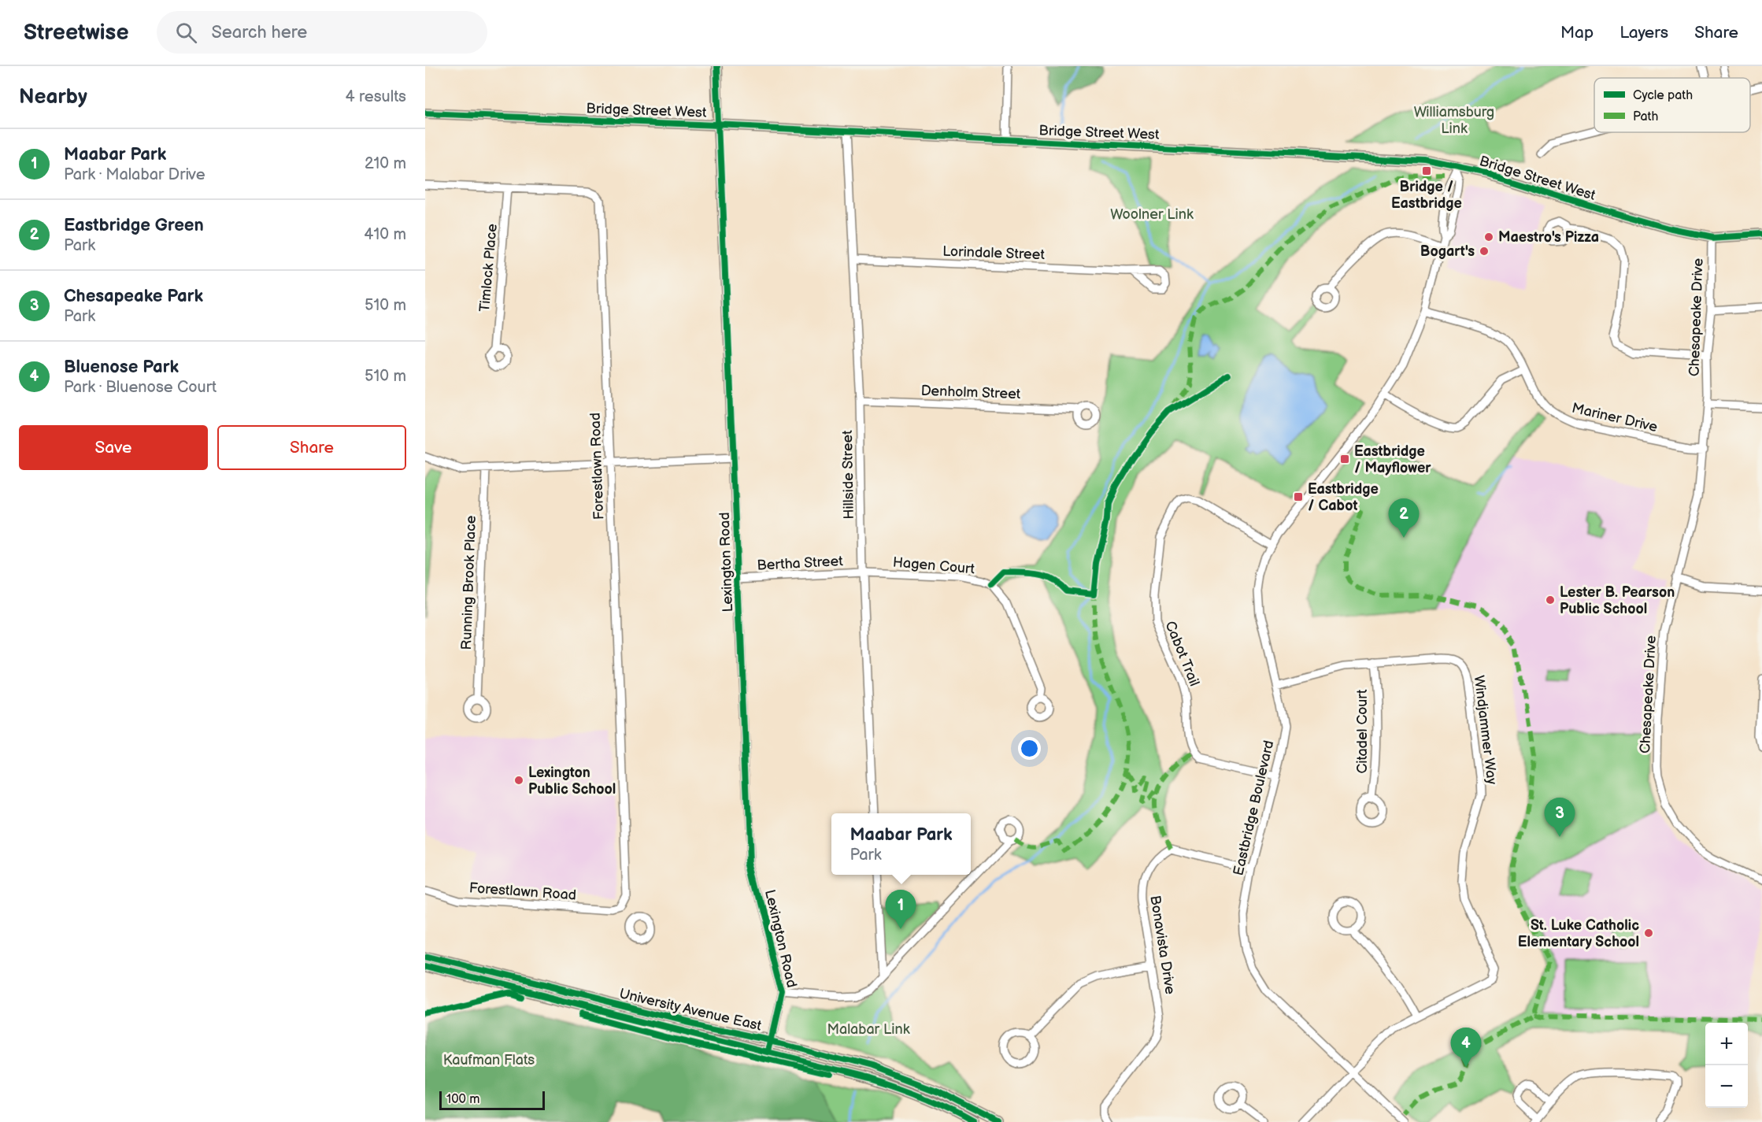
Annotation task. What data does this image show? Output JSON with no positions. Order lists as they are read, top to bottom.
{
  "streets": {
    "main road": ["Bridge Street West", "Lexington Road", "University Avenue East"],
    "street": [
      "Lorindale Street",
      "Timlock Place",
      "Chesapeake Drive",
      "Denholm Street",
      "Mariner Drive",
      "Forestlawn Road",
      "Hillside Street",
      "Bertha Street",
      "Hagen Court",
      "Running Brook Place",
      "Cabot Trail",
      "Windjammer Way",
      "Citadel Court",
      "Eastbridge Boulevard",
      "Bonavista Drive"
    ]
  },
  "crossings": [
    ["Bridge Street West", "Chesapeake Drive"],
    ["Bridge Street West", "Hillside Street"],
    ["Bridge Street West", "Lexington Road"],
    ["Bridge Street West", "Eastbridge Boulevard"],
    ["Lorindale Street", "Hillside Street"],
    ["Timlock Place", "Forestlawn Road"],
    ["Chesapeake Drive", "Mariner Drive"],
    ["Denholm Street", "Hillside Street"],
    ["Mariner Drive", "Eastbridge Boulevard"],
    ["Hillside Street", "Bertha Street"],
    ["Hillside Street", "Hagen Court"],
    ["Lexington Road", "Bertha Street"],
    ["Lexington Road", "University Avenue East"],
    ["Bertha Street", "Hagen Court"],
    ["Cabot Trail", "Eastbridge Boulevard"],
    ["Windjammer Way", "Citadel Court"],
    ["Windjammer Way", "Eastbridge Boulevard"],
    ["Eastbridge Boulevard", "Bonavista Drive"]
  ],
  "parks": [
    "Williamsburg Link",
    "Woolner Link",
    "Malabar Link",
    "Kaufman Flats"
  ],
  "places": {
    "transit": ["Bridge / Eastbridge", "Eastbridge / Mayflower", "Eastbridge / Cabot"],
    "other": [
      "Maestro's Pizza",
      "Bogart's",
      "Lester B. Pearson Public School",
      "Lexington Public School",
      "St. Luke Catholic Elementary School"
    ]
  },
  "legend": ["Cycle path", "Path"],
  "scale_bar": "100 m",
  "page": {
    "header": "Streetwise",
    "search": "Search here",
    "nav": ["Map", "Layers", "Share"],
    "heading": ["Nearby", "4 results"],
    "list": [
      {
        "mark": "1",
        "name": "Maabar Park",
        "note": "Park · Malabar Drive",
        "value": "210 m"
      },
      {
        "mark": "2",
        "name": "Eastbridge Green",
        "note": "Park",
        "value": "410 m"
      },
      {
        "mark": "3",
        "name": "Chesapeake Park",
        "note": "Park",
        "value": "510 m"
      },
      {
        "mark": "4",
        "name": "Bluenose Park",
        "note": "Park · Bluenose Court",
        "value": "510 m"
      }
    ],
    "buttons": ["Save", "Share"],
    "pins": [
      "2",
      "3",
      "1",
      "4"
    ],
    "popup": ["Maabar Park", "Park"],
    "map_buttons": ["+", "−"],
    "scale": "100 m"
  }
}
